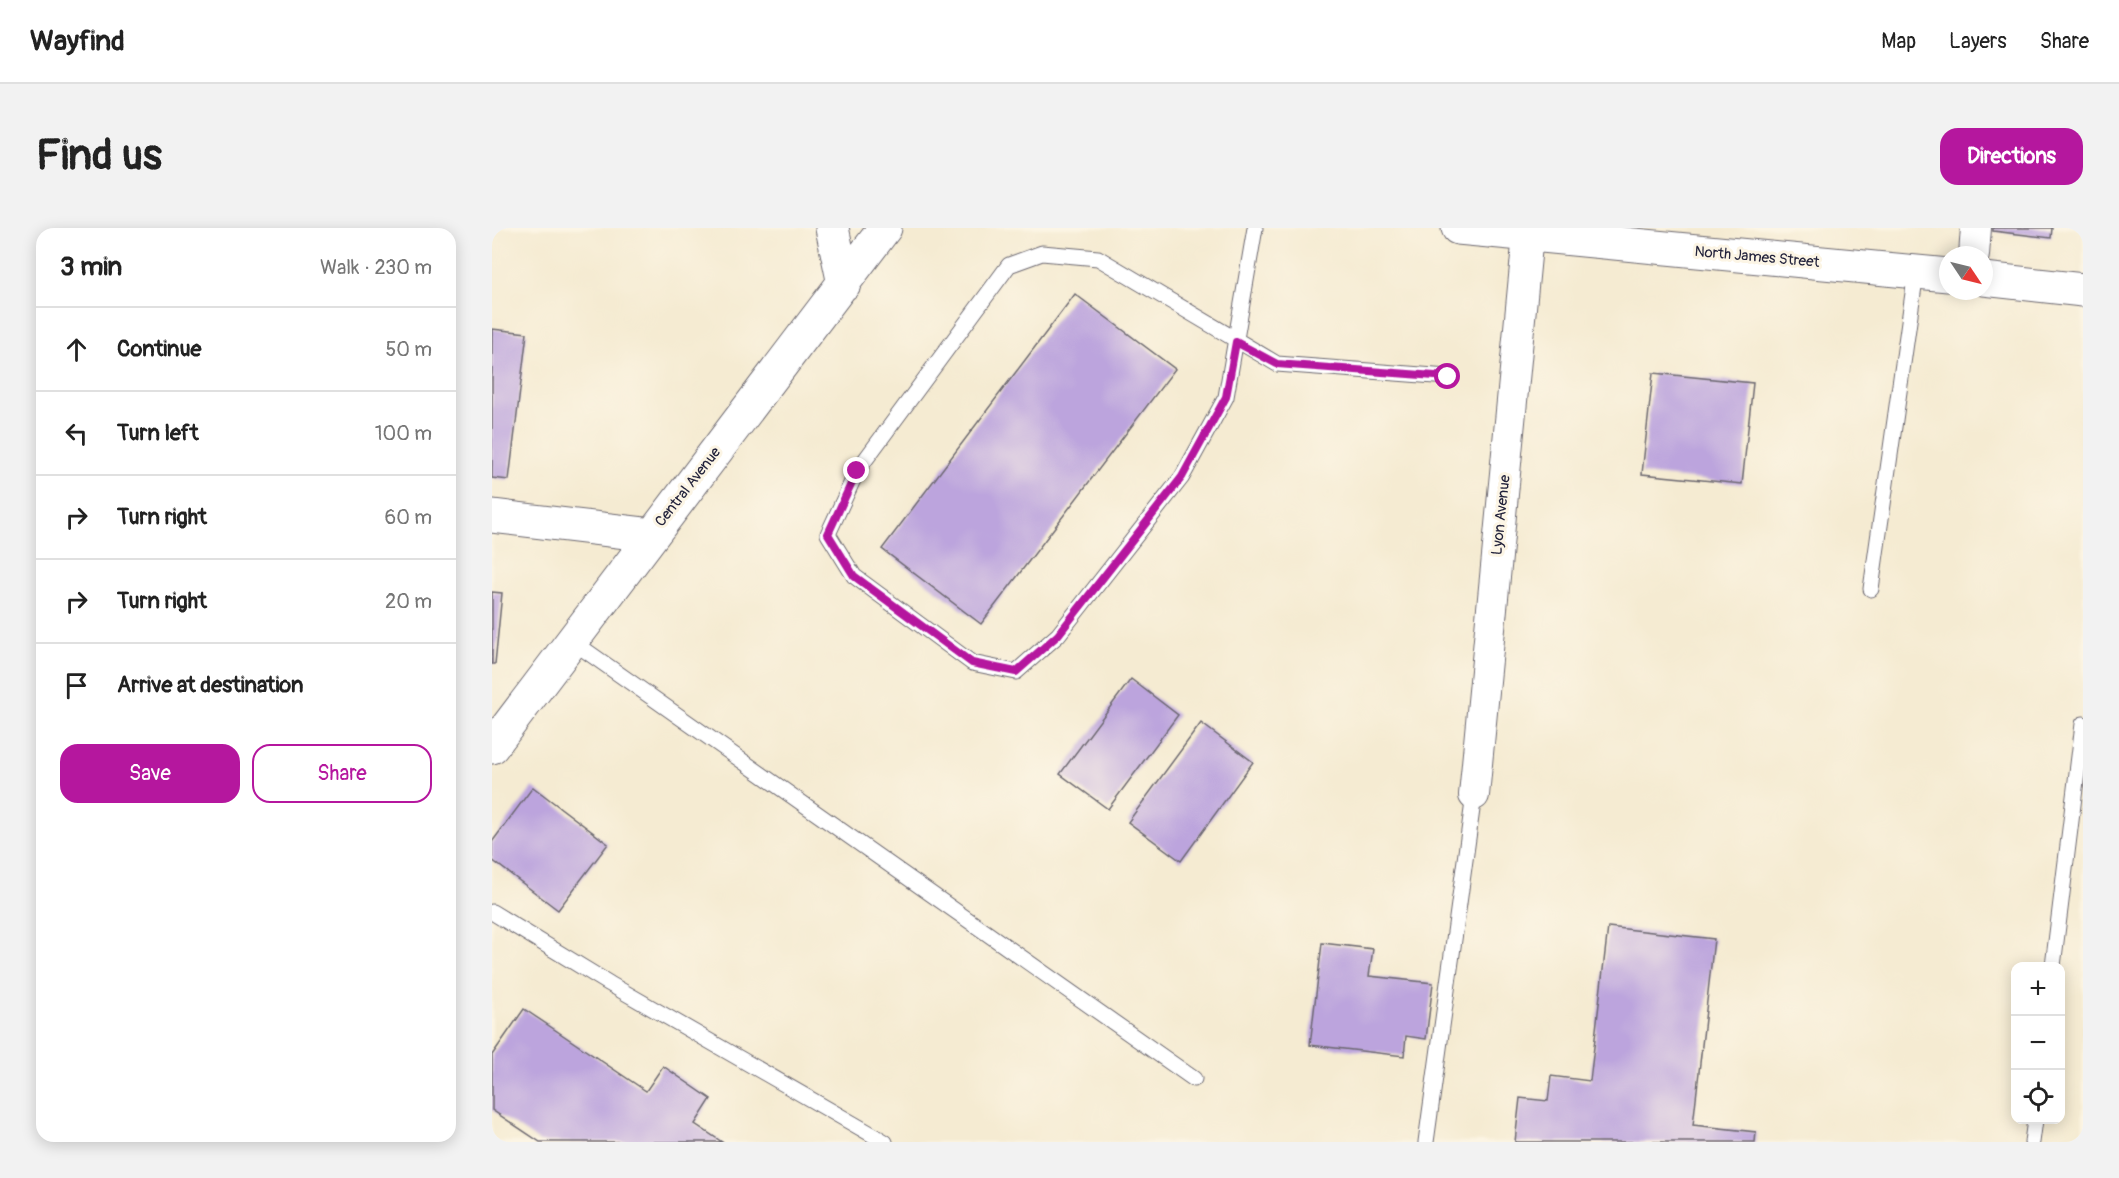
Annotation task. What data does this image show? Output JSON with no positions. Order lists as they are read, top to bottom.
{
  "streets": {
    "street": ["North James Street", "Central Avenue", "Lyon Avenue"]
  },
  "crossings": [
    ["North James Street", "Lyon Avenue"]
  ],
  "north": "bottom right",
  "page": {
    "header": "Wayfind",
    "nav": ["Map", "Layers", "Share"],
    "buttons": [
      "Directions",
      ["Save", "Share"]
    ],
    "title": "Find us",
    "heading": ["3 min", "Walk · 230 m"],
    "list": [
      ["Continue", "50 m"],
      ["Turn left", "100 m"],
      ["Turn right", "60 m"],
      ["Turn right", "20 m"],
      "Arrive at destination"
    ],
    "map_buttons": ["+", "−"]
  }
}
